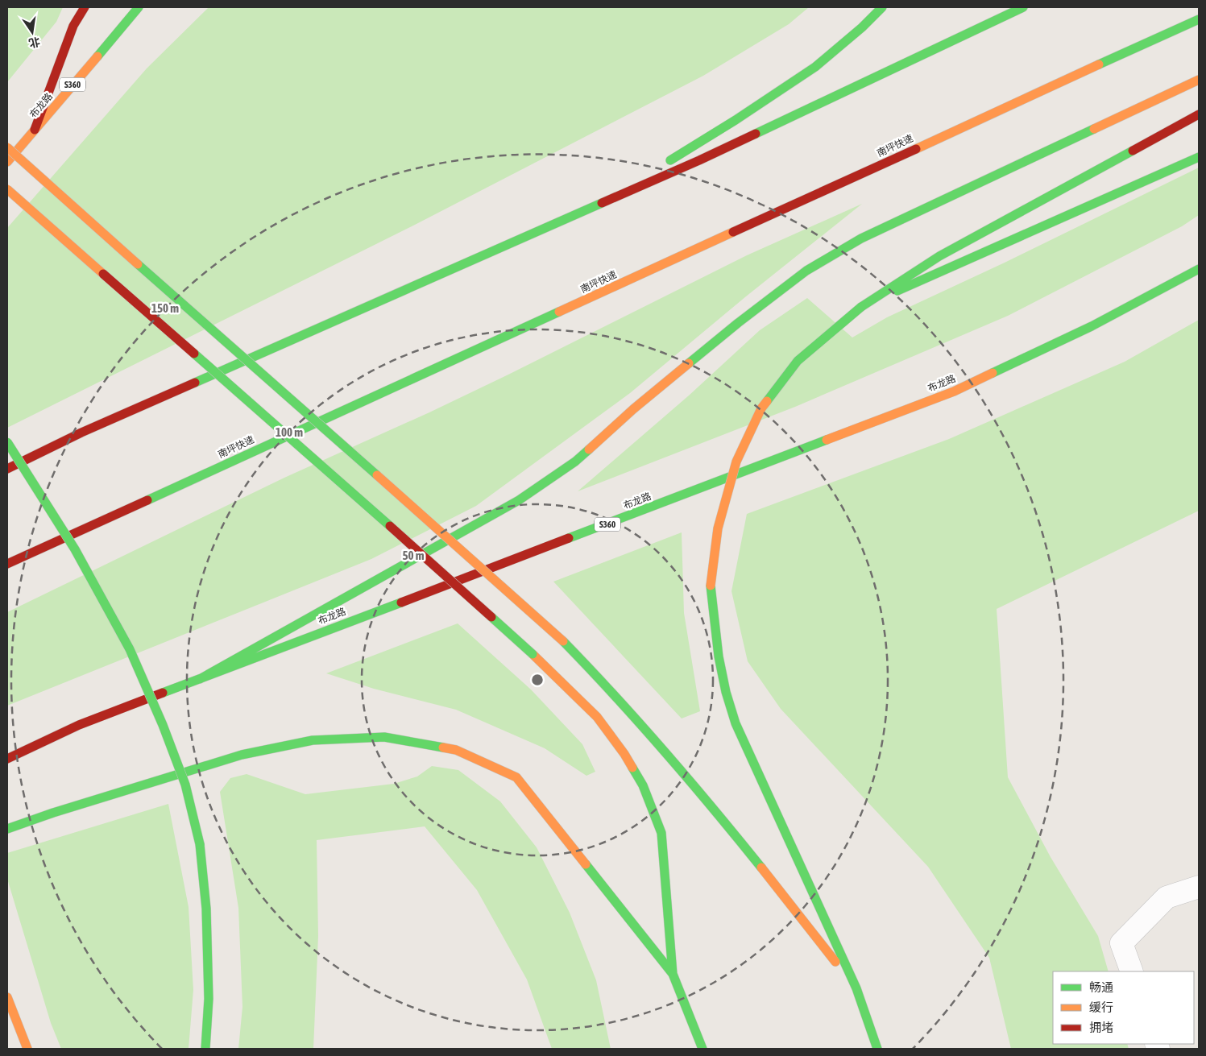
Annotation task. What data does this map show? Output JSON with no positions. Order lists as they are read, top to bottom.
{
  "streets": {
    "main road": ["S360", "布龙路", "南坪快速"]
  },
  "legend": ["畅通", "缓行", "拥堵"],
  "north": "bottom",
  "rings": ["150 m", "100 m", "50 m"]
}
